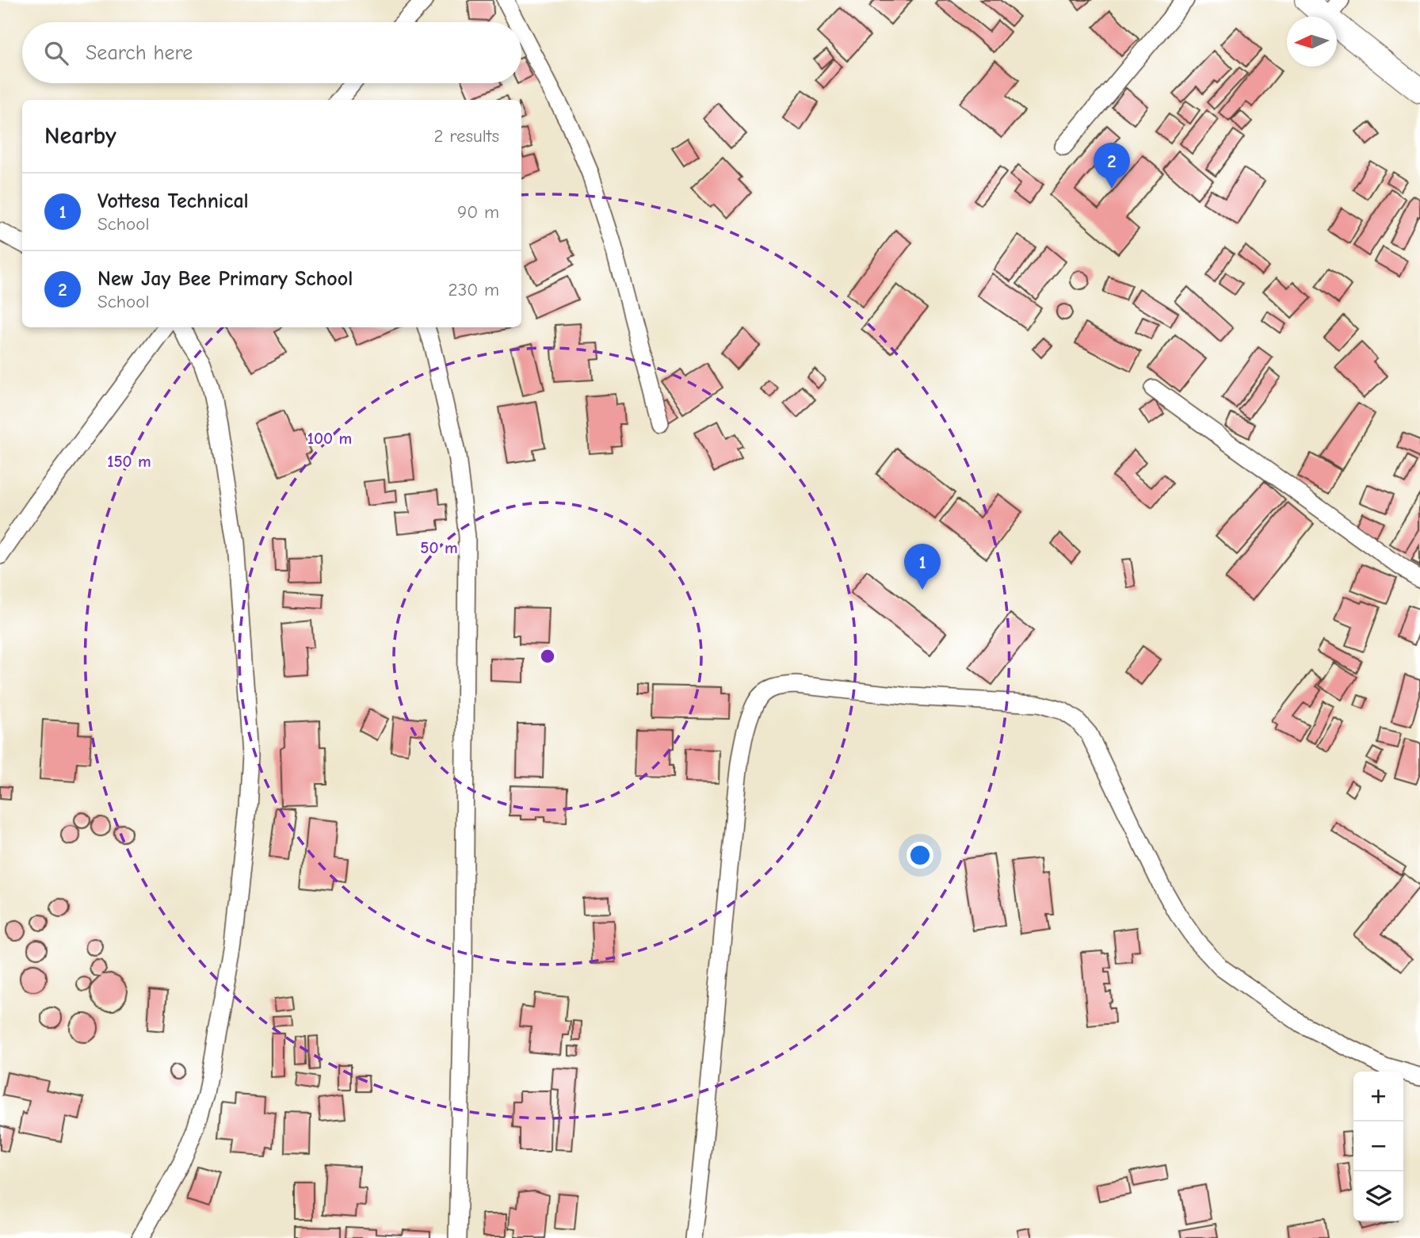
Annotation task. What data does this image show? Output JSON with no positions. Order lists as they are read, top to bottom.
{
  "north": "left",
  "page": {
    "search": "Search here",
    "heading": ["Nearby", "2 results"],
    "pins": ["2", "1"],
    "list": [
      {
        "mark": "1",
        "name": "Vottesa Technical",
        "note": "School",
        "value": "90 m"
      },
      {
        "mark": "2",
        "name": "New Jay Bee Primary School",
        "note": "School",
        "value": "230 m"
      }
    ],
    "map_buttons": ["+", "−"]
  },
  "rings": ["100 m", "150 m", "50 m"]
}
